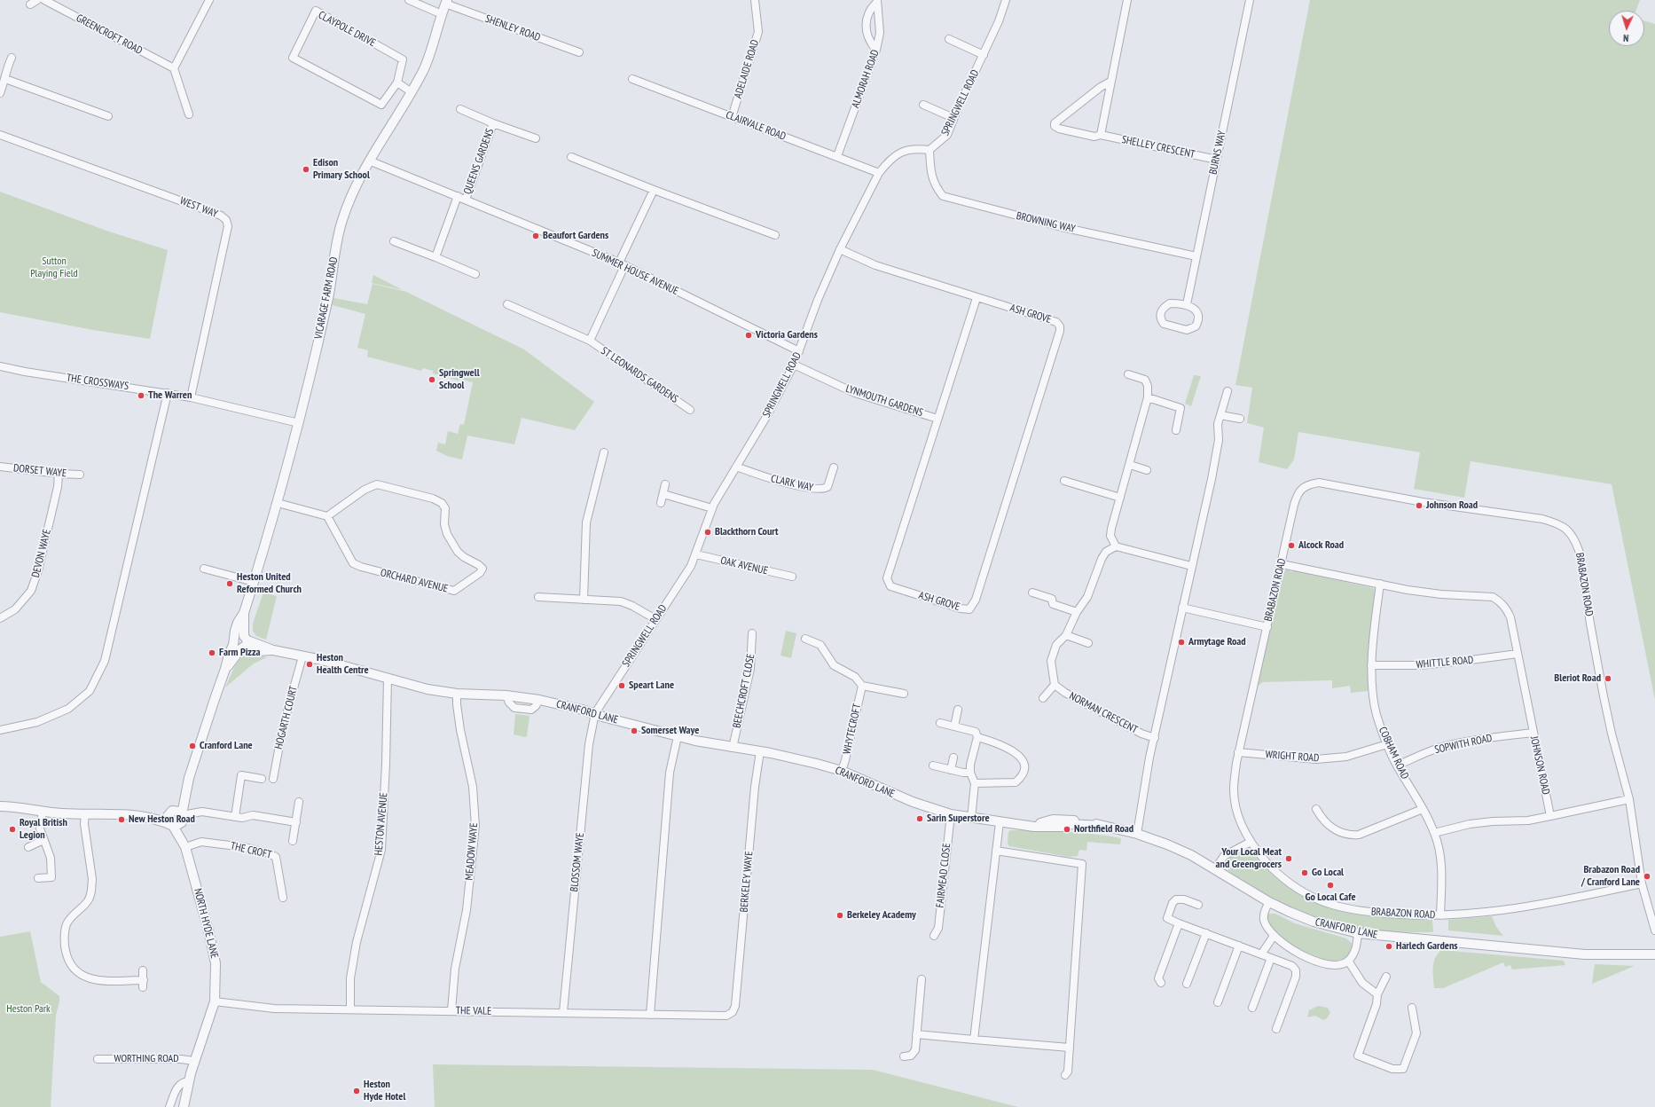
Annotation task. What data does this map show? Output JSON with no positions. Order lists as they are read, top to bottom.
{
  "streets": {
    "street": [
      "SHENLEY ROAD",
      "CLAYPOLE DRIVE",
      "GREENCROFT ROAD",
      "ADELAIDE ROAD",
      "ALMORAH ROAD",
      "SPRINGWELL ROAD",
      "CLAIRVALE ROAD",
      "SHELLEY CRESCENT",
      "BURNS WAY",
      "QUEENS GARDENS",
      "WEST WAY",
      "BROWNING WAY",
      "SUMMER HOUSE AVENUE",
      "VICARAGE FARM ROAD",
      "ASH GROVE",
      "ST LEONARDS GARDENS",
      "THE CROSSWAYS",
      "LYNMOUTH GARDENS",
      "DORSET WAYE",
      "CLARK WAY",
      "DEVON WAYE",
      "OAK AVENUE",
      "ORCHARD AVENUE",
      "BRABAZON ROAD",
      "WHITTLE ROAD",
      "BEECHCROFT CLOSE",
      "CRANFORD LANE",
      "NORMAN CRESCENT",
      "HOGARTH COURT",
      "WHYTECROFT",
      "SOPWITH ROAD",
      "COBHAM ROAD",
      "WRIGHT ROAD",
      "JOHNSON ROAD",
      "HESTON AVENUE",
      "THE CROFT",
      "MEADOW WAYE",
      "BLOSSOM WAYE",
      "FAIRMEAD CLOSE",
      "BERKELEY WAYE",
      "NORTH HYDE LANE",
      "THE VALE",
      "WORTHING ROAD"
    ]
  },
  "crossings": [
    ["SHENLEY ROAD", "VICARAGE FARM ROAD"],
    ["ADELAIDE ROAD", "CLAIRVALE ROAD"],
    ["ALMORAH ROAD", "CLAIRVALE ROAD"],
    ["SPRINGWELL ROAD", "CLAIRVALE ROAD"],
    ["SPRINGWELL ROAD", "BROWNING WAY"],
    ["SPRINGWELL ROAD", "SUMMER HOUSE AVENUE"],
    ["SPRINGWELL ROAD", "ASH GROVE"],
    ["SPRINGWELL ROAD", "LYNMOUTH GARDENS"],
    ["SPRINGWELL ROAD", "CLARK WAY"],
    ["SPRINGWELL ROAD", "OAK AVENUE"],
    ["SPRINGWELL ROAD", "CRANFORD LANE"],
    ["SPRINGWELL ROAD", "BLOSSOM WAYE"],
    ["SHELLEY CRESCENT", "BURNS WAY"],
    ["BURNS WAY", "BROWNING WAY"],
    ["QUEENS GARDENS", "SUMMER HOUSE AVENUE"],
    ["WEST WAY", "THE CROSSWAYS"],
    ["SUMMER HOUSE AVENUE", "VICARAGE FARM ROAD"],
    ["SUMMER HOUSE AVENUE", "ST LEONARDS GARDENS"],
    ["VICARAGE FARM ROAD", "THE CROSSWAYS"],
    ["VICARAGE FARM ROAD", "CRANFORD LANE"],
    ["VICARAGE FARM ROAD", "NORTH HYDE LANE"],
    ["ASH GROVE", "LYNMOUTH GARDENS"],
    ["DORSET WAYE", "DEVON WAYE"],
    ["BRABAZON ROAD", "COBHAM ROAD"],
    ["BRABAZON ROAD", "WRIGHT ROAD"],
    ["BRABAZON ROAD", "JOHNSON ROAD"],
    ["WHITTLE ROAD", "COBHAM ROAD"],
    ["WHITTLE ROAD", "JOHNSON ROAD"],
    ["BEECHCROFT CLOSE", "CRANFORD LANE"],
    ["CRANFORD LANE", "HOGARTH COURT"],
    ["CRANFORD LANE", "WHYTECROFT"],
    ["CRANFORD LANE", "HESTON AVENUE"],
    ["CRANFORD LANE", "MEADOW WAYE"],
    ["CRANFORD LANE", "BLOSSOM WAYE"],
    ["CRANFORD LANE", "FAIRMEAD CLOSE"],
    ["CRANFORD LANE", "BERKELEY WAYE"],
    ["SOPWITH ROAD", "COBHAM ROAD"],
    ["SOPWITH ROAD", "JOHNSON ROAD"],
    ["COBHAM ROAD", "WRIGHT ROAD"],
    ["COBHAM ROAD", "JOHNSON ROAD"],
    ["HESTON AVENUE", "THE VALE"],
    ["THE CROFT", "NORTH HYDE LANE"],
    ["MEADOW WAYE", "THE VALE"],
    ["BLOSSOM WAYE", "THE VALE"],
    ["BERKELEY WAYE", "THE VALE"],
    ["NORTH HYDE LANE", "THE VALE"],
    ["NORTH HYDE LANE", "WORTHING ROAD"]
  ],
  "parks": ["Sutton Playing Field", "Heston Park"],
  "places": [
    "Edison Primary School",
    "Beaufort Gardens",
    "Victoria Gardens",
    "Springwell School",
    "The Warren",
    "Johnson Road",
    "Blackthorn Court",
    "Alcock Road",
    "Heston United Reformed Church",
    "Armytage Road",
    "Farm Pizza",
    "Heston Health Centre",
    "Bleriot Road",
    "Speart Lane",
    "Somerset Waye",
    "Cranford Lane",
    "Sarin Superstore",
    "New Heston Road",
    "Royal British Legion",
    "Northfield Road",
    "Your Local Meat and Greengrocers",
    "Go Local",
    "Brabazon Road / Cranford Lane",
    "Go Local Cafe",
    "Berkeley Academy",
    "Harlech Gardens",
    "Heston Hyde Hotel"
  ],
  "north": "bottom"
}
